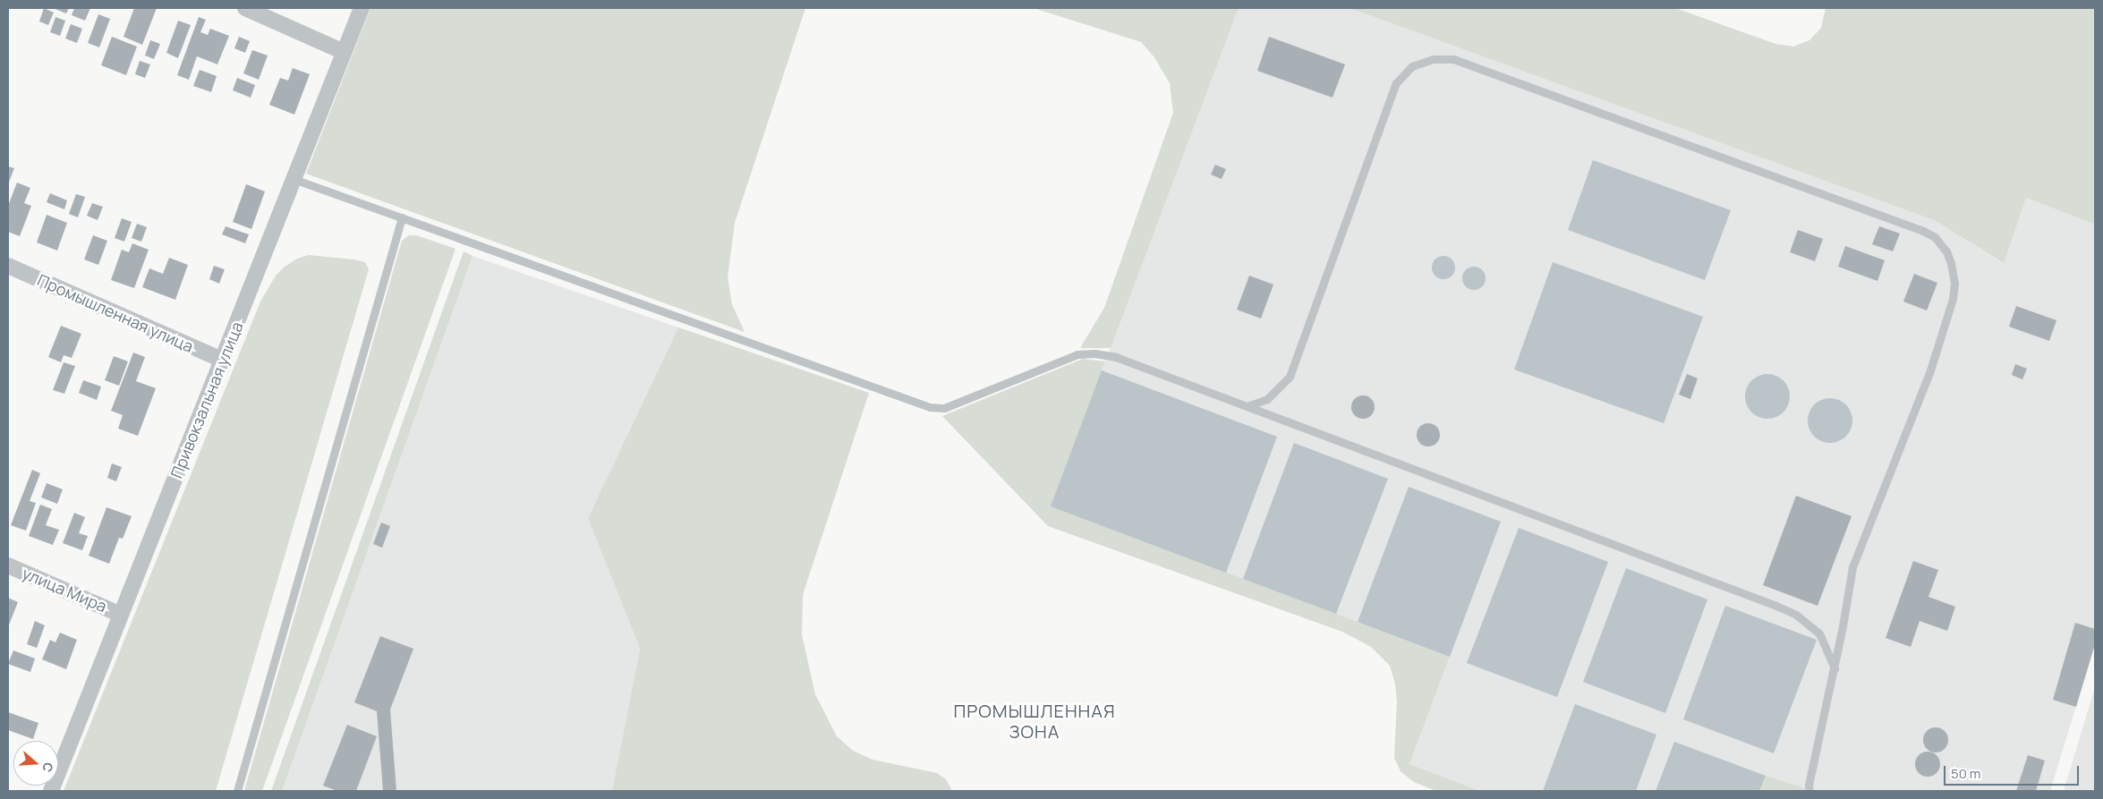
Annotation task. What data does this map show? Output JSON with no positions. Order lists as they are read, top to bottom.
{
  "streets": {
    "street": ["Промышленная улица", "Привокзальная улица", "улица Мира"]
  },
  "crossings": [
    ["Промышленная улица", "Привокзальная улица"],
    ["Привокзальная улица", "улица Мира"]
  ],
  "districts": ["ПРОМЫШЛЕННАЯ ЗОНА"],
  "scale_bar": "50 m",
  "north": "right"
}
